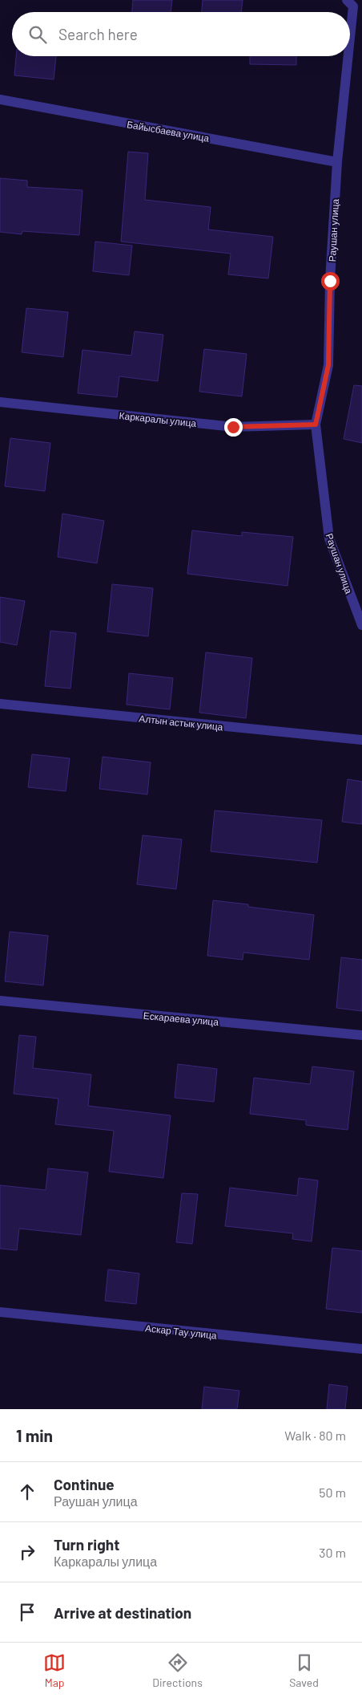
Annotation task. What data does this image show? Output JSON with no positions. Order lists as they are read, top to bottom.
{
  "streets": {
    "street": [
      "Байысбаева улица",
      "Раушан улица",
      "Каркаралы улица",
      "Алтын астык улица",
      "Ескараева улица",
      "Аскар Тау улица"
    ]
  },
  "crossings": [
    ["Байысбаева улица", "Раушан улица"],
    ["Раушан улица", "Каркаралы улица"]
  ],
  "page": {
    "search": "Search here",
    "heading": ["1 min", "Walk · 80 m"],
    "list": [
      ["Continue", "Раушан улица", "50 m"],
      ["Turn right", "Каркаралы улица", "30 m"],
      "Arrive at destination"
    ],
    "nav": ["Map", "Directions", "Saved"]
  }
}
